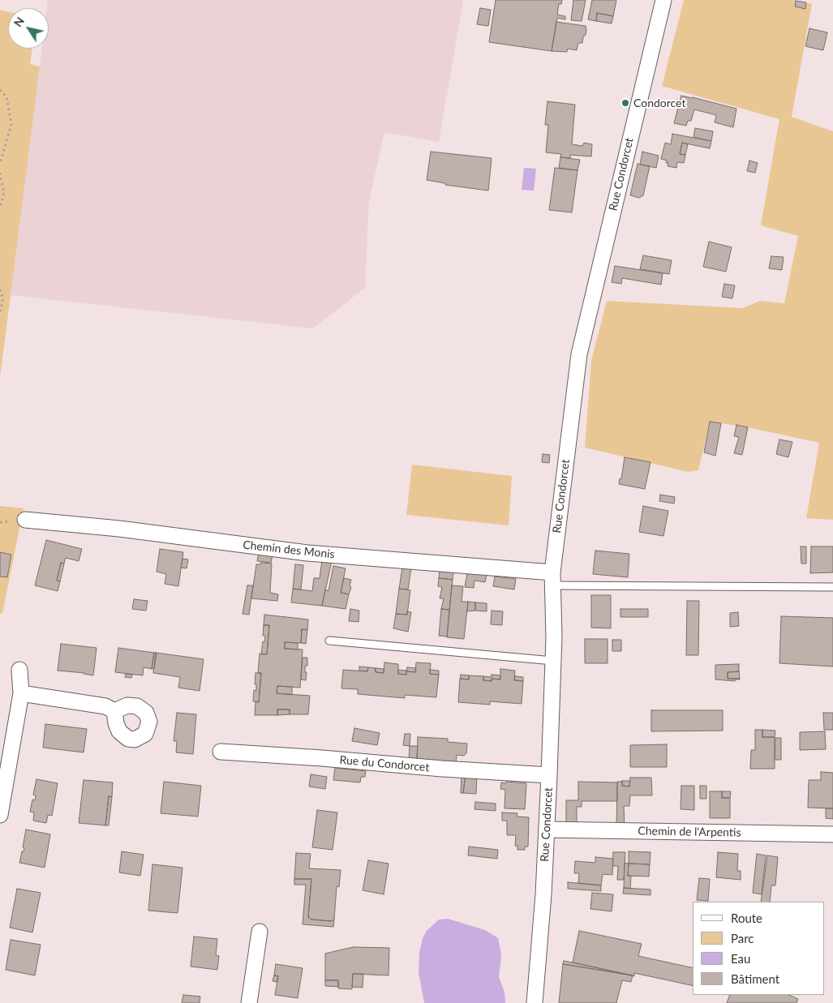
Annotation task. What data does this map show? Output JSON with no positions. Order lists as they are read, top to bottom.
{
  "streets": {
    "street": [
      "Rue Condorcet",
      "Chemin des Monis",
      "Rue du Condorcet",
      "Chemin de l'Arpentis"
    ]
  },
  "crossings": [
    ["Rue Condorcet", "Chemin des Monis"],
    ["Rue Condorcet", "Rue du Condorcet"],
    ["Rue Condorcet", "Chemin de l'Arpentis"]
  ],
  "places": ["Condorcet"],
  "legend": [
    "Route",
    "Parc",
    "Eau",
    "Bâtiment"
  ],
  "north": "top left"
}
